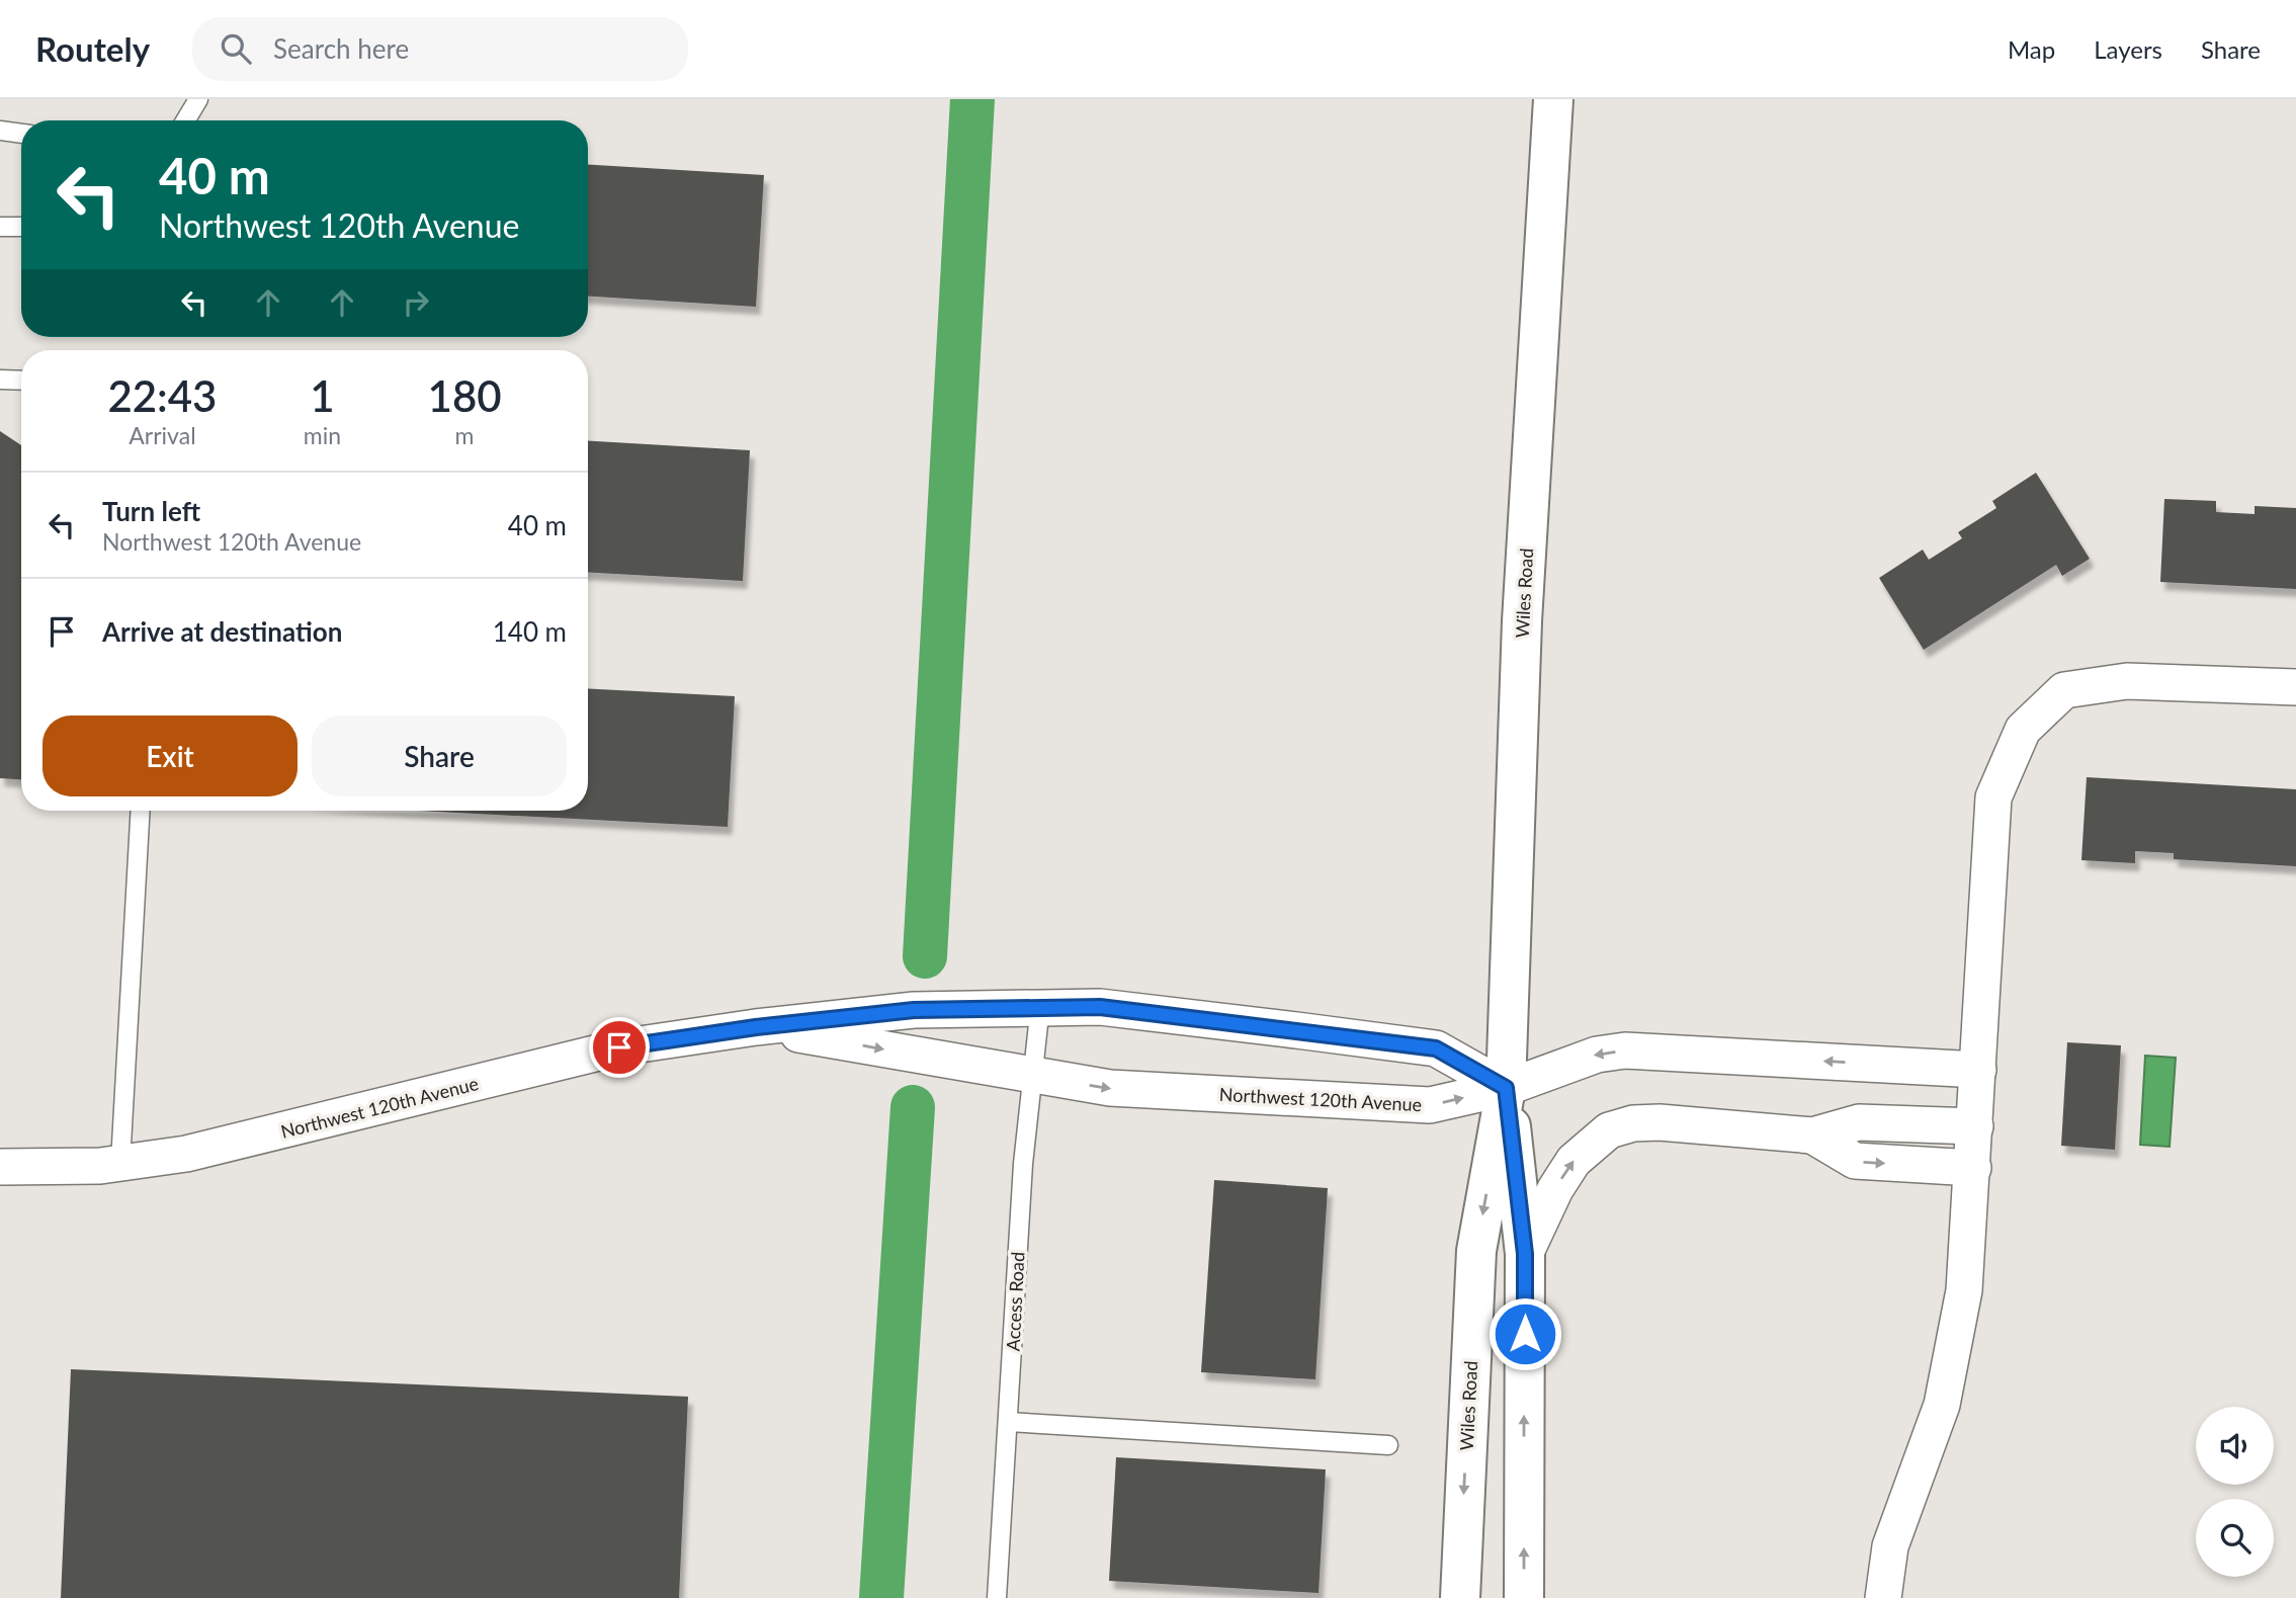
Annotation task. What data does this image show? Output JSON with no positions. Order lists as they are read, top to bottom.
{
  "streets": {
    "street": ["Wiles Road", "Northwest 120th Avenue"],
    "lane": ["Access Road"]
  },
  "crossings": [
    ["Wiles Road", "Northwest 120th Avenue"],
    ["Northwest 120th Avenue", "Access Road"]
  ],
  "page": {
    "header": "Routely",
    "search": "Search here",
    "nav": ["Map", "Layers", "Share"],
    "turn": ["40 m", "Northwest 120th Avenue"],
    "eta": [
      "22:43",
      "Arrival",
      "1",
      "min",
      "180",
      "m"
    ],
    "list": [
      {
        "name": "Turn left",
        "note": "Northwest 120th Avenue",
        "value": "40 m"
      },
      {
        "name": "Arrive at destination",
        "value": "140 m"
      }
    ],
    "buttons": ["Exit", "Share"]
  }
}
